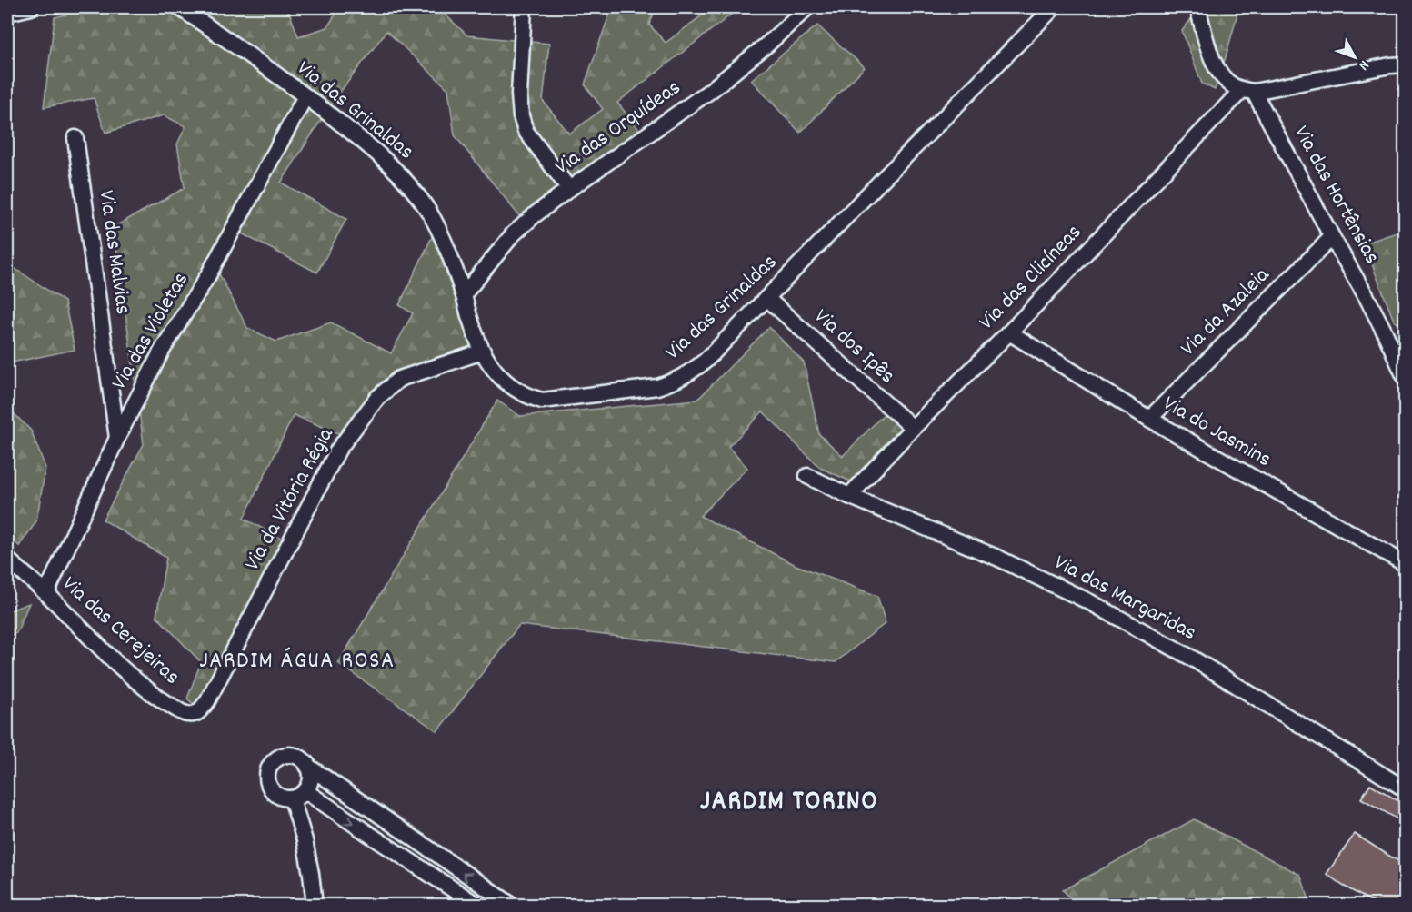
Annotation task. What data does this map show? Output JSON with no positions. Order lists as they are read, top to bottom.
{
  "streets": {
    "street": [
      "Via das Grinaldas",
      "Via das Orquídeas",
      "Via das Hortênsias",
      "Via das Malvias",
      "Via das Clicíneas",
      "Via da Azaleia",
      "Via das Violetas",
      "Via dos Ipês",
      "Via do Jasmins",
      "Via da Vitória Régia",
      "Via das Margaridas",
      "Via das Cerejeiras"
    ]
  },
  "crossings": [
    ["Via das Grinaldas", "Via das Orquídeas"],
    ["Via das Grinaldas", "Via das Violetas"],
    ["Via das Grinaldas", "Via dos Ipês"],
    ["Via das Grinaldas", "Via da Vitória Régia"],
    ["Via das Hortênsias", "Via das Clicíneas"],
    ["Via das Hortênsias", "Via da Azaleia"],
    ["Via das Malvias", "Via das Violetas"],
    ["Via das Clicíneas", "Via dos Ipês"],
    ["Via das Clicíneas", "Via do Jasmins"],
    ["Via das Clicíneas", "Via das Margaridas"],
    ["Via da Azaleia", "Via do Jasmins"],
    ["Via das Violetas", "Via das Cerejeiras"],
    ["Via da Vitória Régia", "Via das Cerejeiras"]
  ],
  "districts": ["JARDIM ÁGUA ROSA", "JARDIM TORINO"],
  "north": "bottom right"
}
